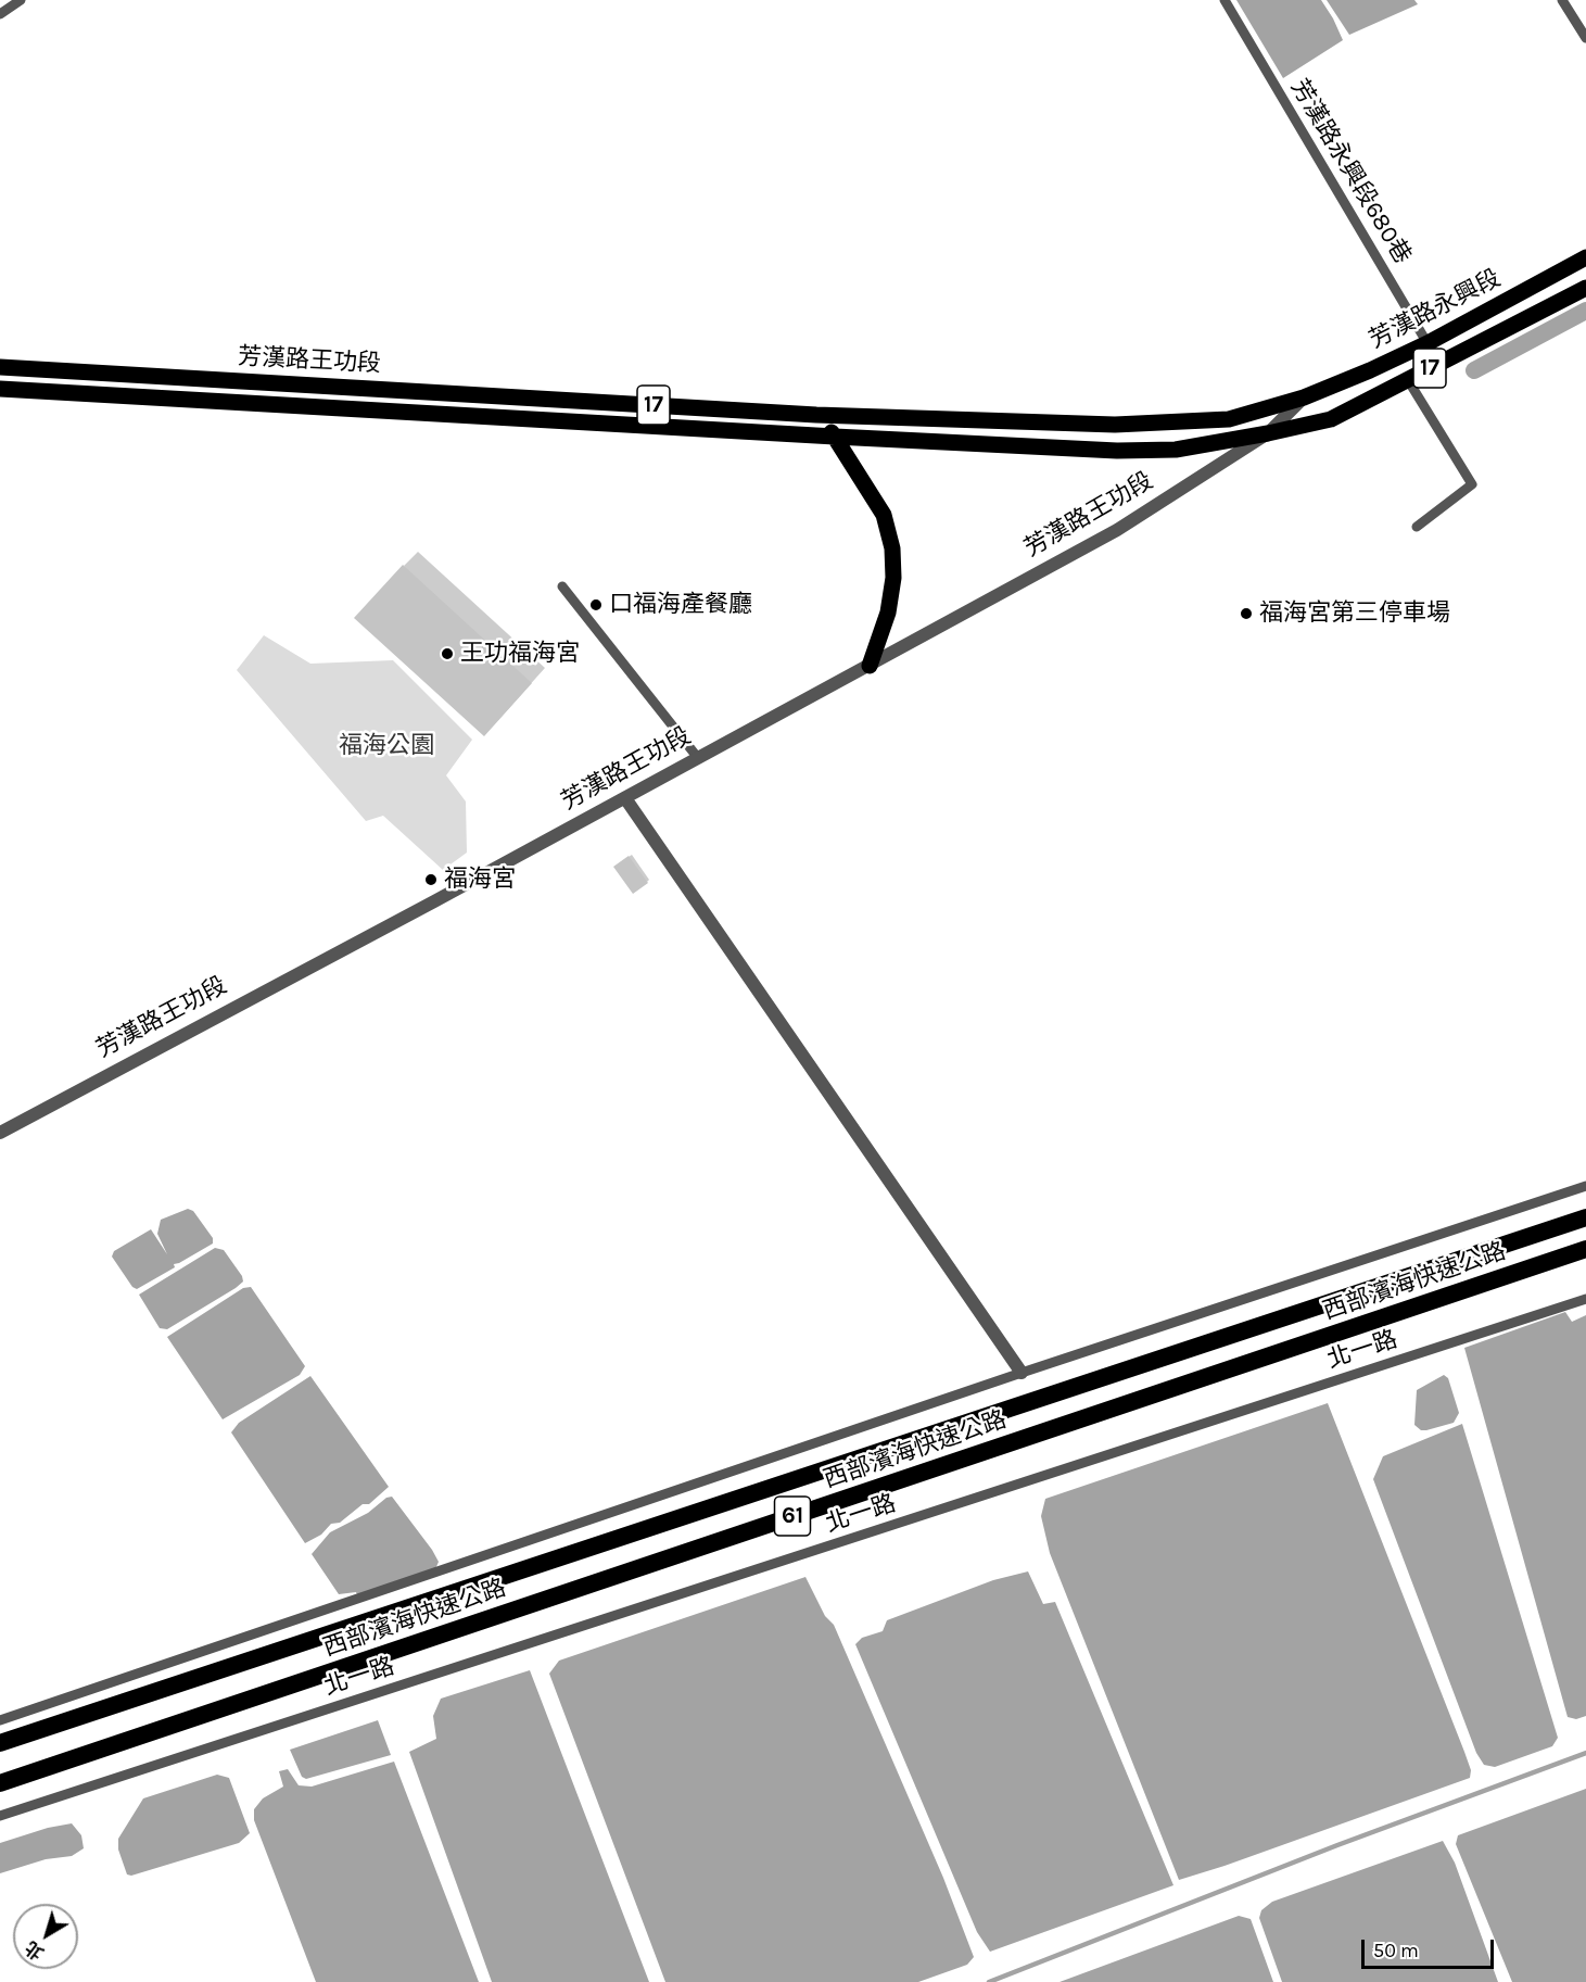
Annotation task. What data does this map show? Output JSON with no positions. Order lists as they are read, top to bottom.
{
  "streets": {
    "highway": ["西部濱海快速公路", "61"],
    "main road": ["芳漢路永興段", "芳漢路王功段", "17"],
    "lane": ["芳漢路永興段680巷", "北一路"]
  },
  "crossings": [
    ["芳漢路永興段680巷", "芳漢路永興段"],
    ["芳漢路永興段", "芳漢路王功段"]
  ],
  "parks": ["福海公園"],
  "places": [
    "口福海產餐廳",
    "福海宮第三停車場",
    "王功福海宮",
    "福海宮"
  ],
  "scale_bar": "50 m",
  "north": "bottom left"
}
